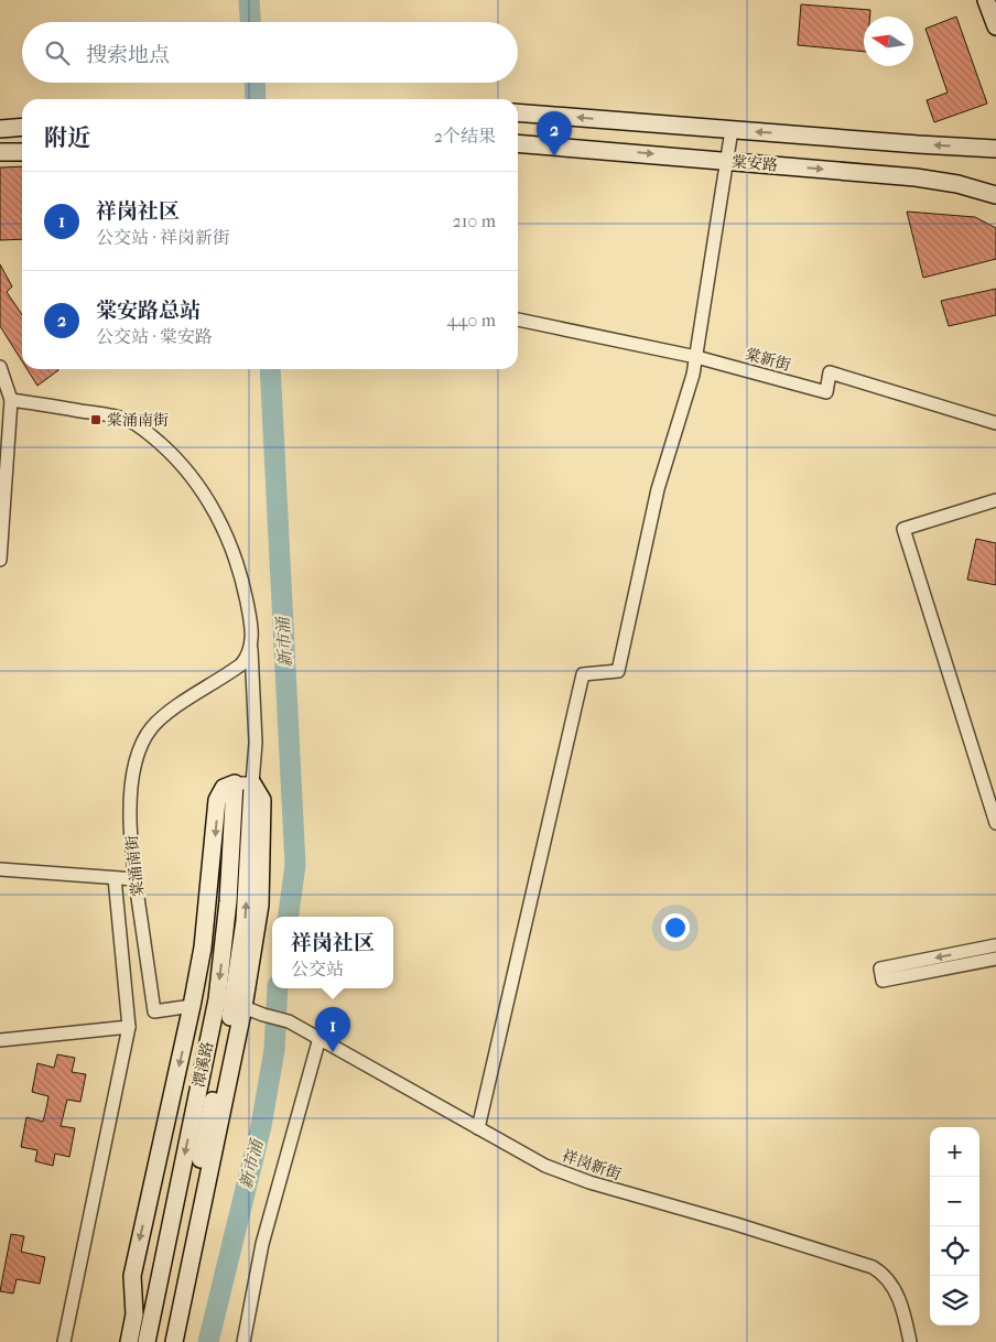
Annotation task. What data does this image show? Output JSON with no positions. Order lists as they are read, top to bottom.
{
  "streets": {
    "street": [
      "棠安路",
      "棠新街",
      "棠涌南街",
      "潭溪路",
      "祥岗新街"
    ]
  },
  "water": ["新市涌"],
  "places": {
    "transit": ["棠涌南街"]
  },
  "north": "left",
  "page": {
    "search": "搜索地点",
    "heading": ["附近", "2个结果"],
    "pins": ["2", "1"],
    "list": [
      {
        "mark": "1",
        "name": "祥岗社区",
        "note": "公交站 · 祥岗新街",
        "value": "210 m"
      },
      {
        "mark": "2",
        "name": "棠安路总站",
        "note": "公交站 · 棠安路",
        "value": "440 m"
      }
    ],
    "popup": ["祥岗社区", "公交站"],
    "map_buttons": ["+", "−"]
  }
}
